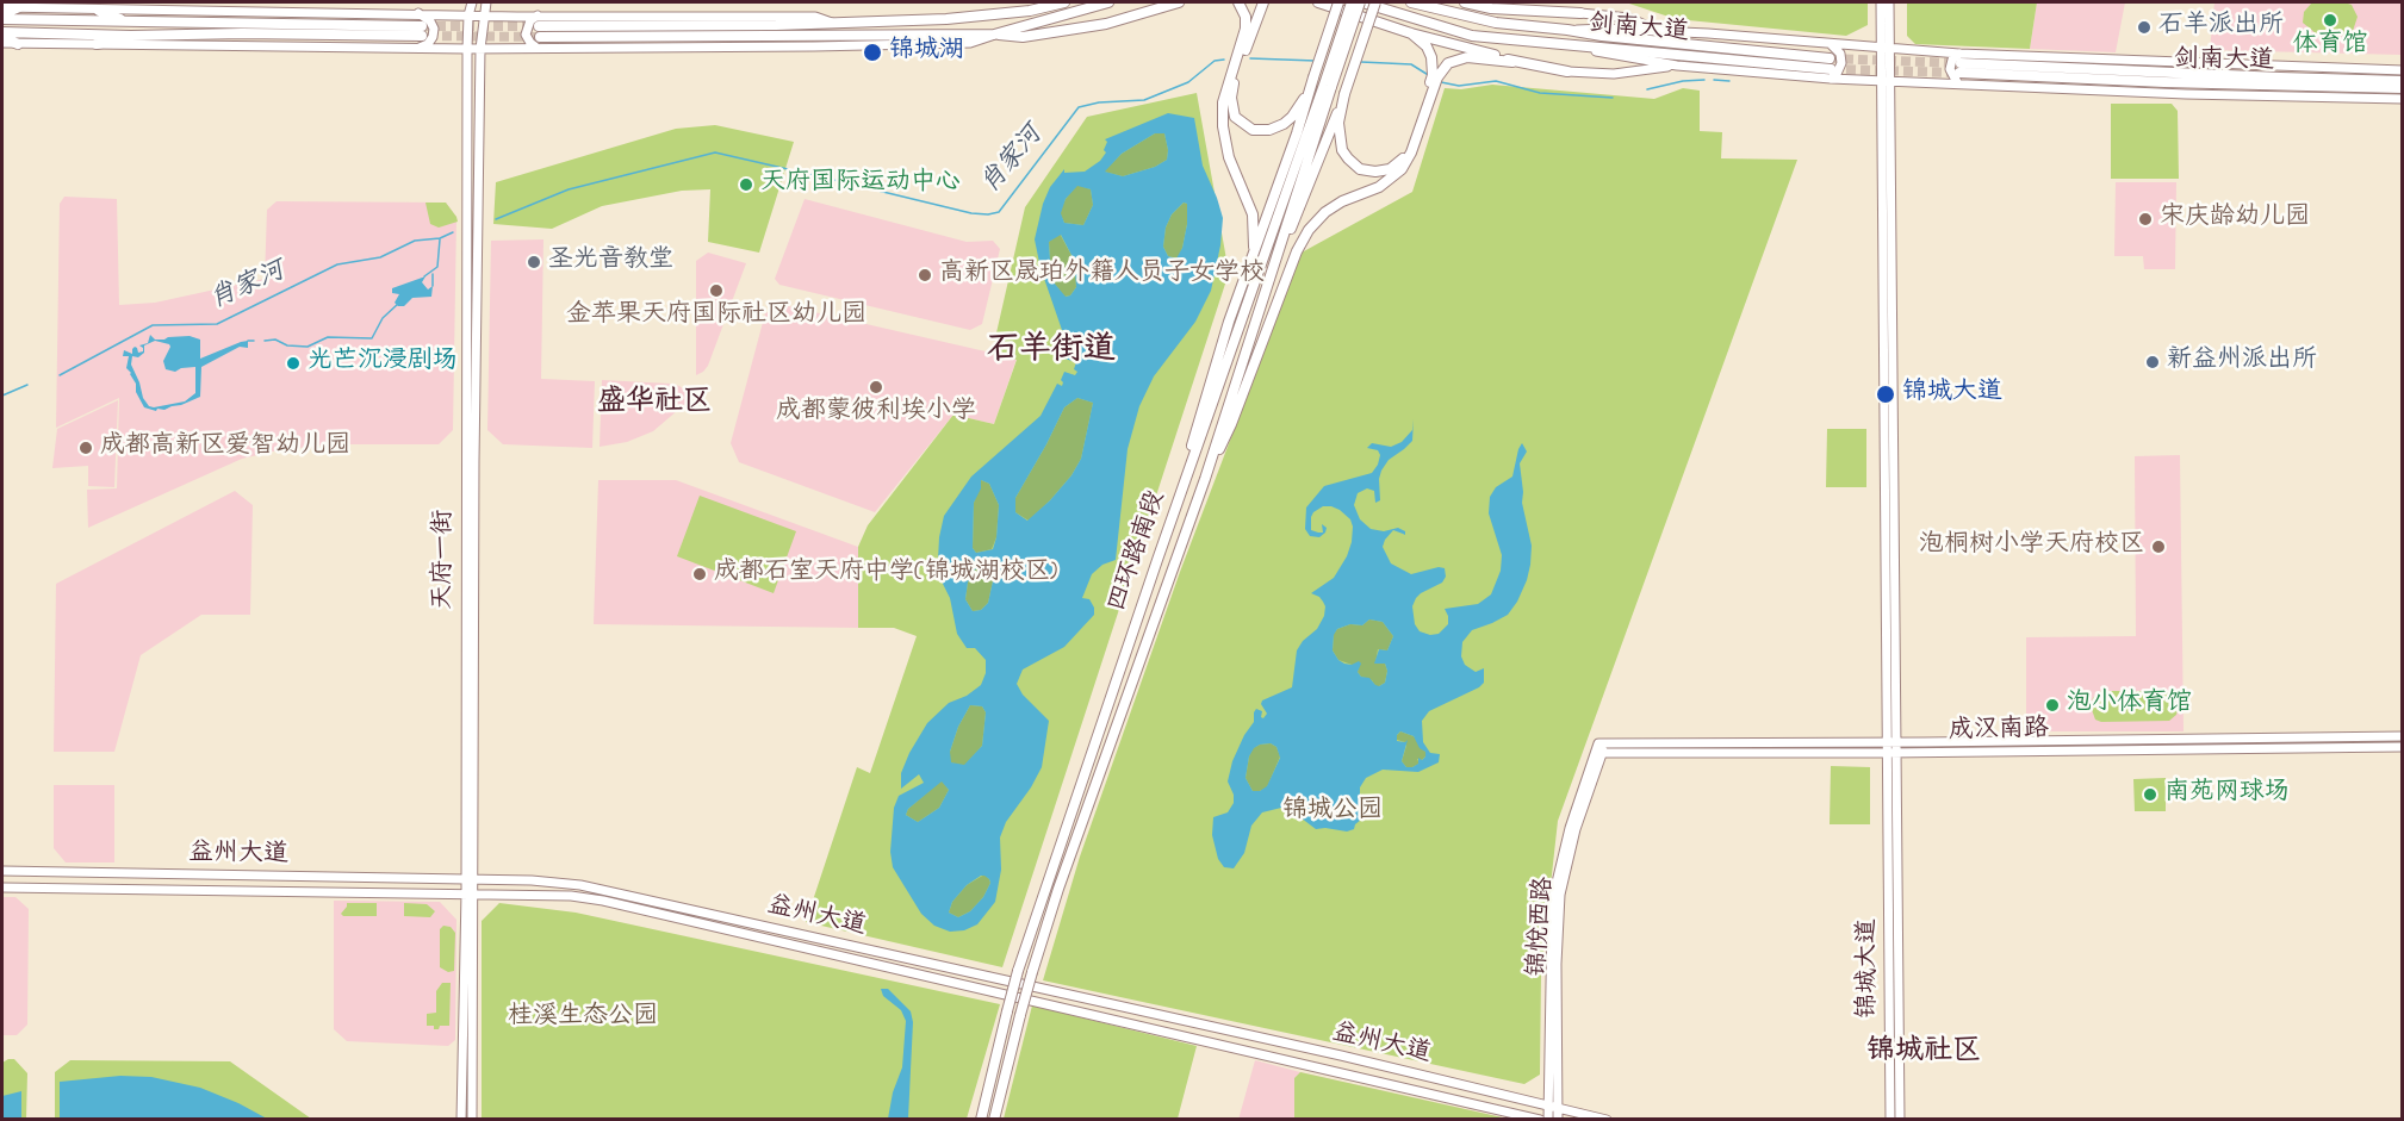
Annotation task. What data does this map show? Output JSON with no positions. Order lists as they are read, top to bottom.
{
  "streets": {
    "highway": ["剑南大道", "四环路南段"],
    "main road": [
      "天府一街",
      "成汉南路",
      "益州大道",
      "锦悦西路",
      "锦城大道"
    ]
  },
  "crossings": [
    ["剑南大道", "四环路南段"],
    ["天府一街", "益州大道"],
    ["成汉南路", "锦悦西路"],
    ["成汉南路", "锦城大道"],
    ["益州大道", "锦悦西路"]
  ],
  "districts": ["石羊街道", "盛华社区", "锦城社区"],
  "water": ["肖家河"],
  "parks": ["锦城公园", "桂溪生态公园"],
  "places": [
    "体育馆",
    "石羊派出所",
    "锦城湖",
    "天府国际运动中心",
    "宋庆龄幼儿园",
    "圣光音教堂",
    "高新区晟珀外籍人员子女学校",
    "金苹果天府国际社区幼儿园",
    "新益州派出所",
    "光芒沉浸剧场",
    "成都蒙彼利埃小学",
    "锦城大道",
    "成都高新区爱智幼儿园",
    "泡桐树小学天府校区",
    "成都石室天府中学(锦城湖校区)",
    "泡小体育馆",
    "南苑网球场"
  ]
}
